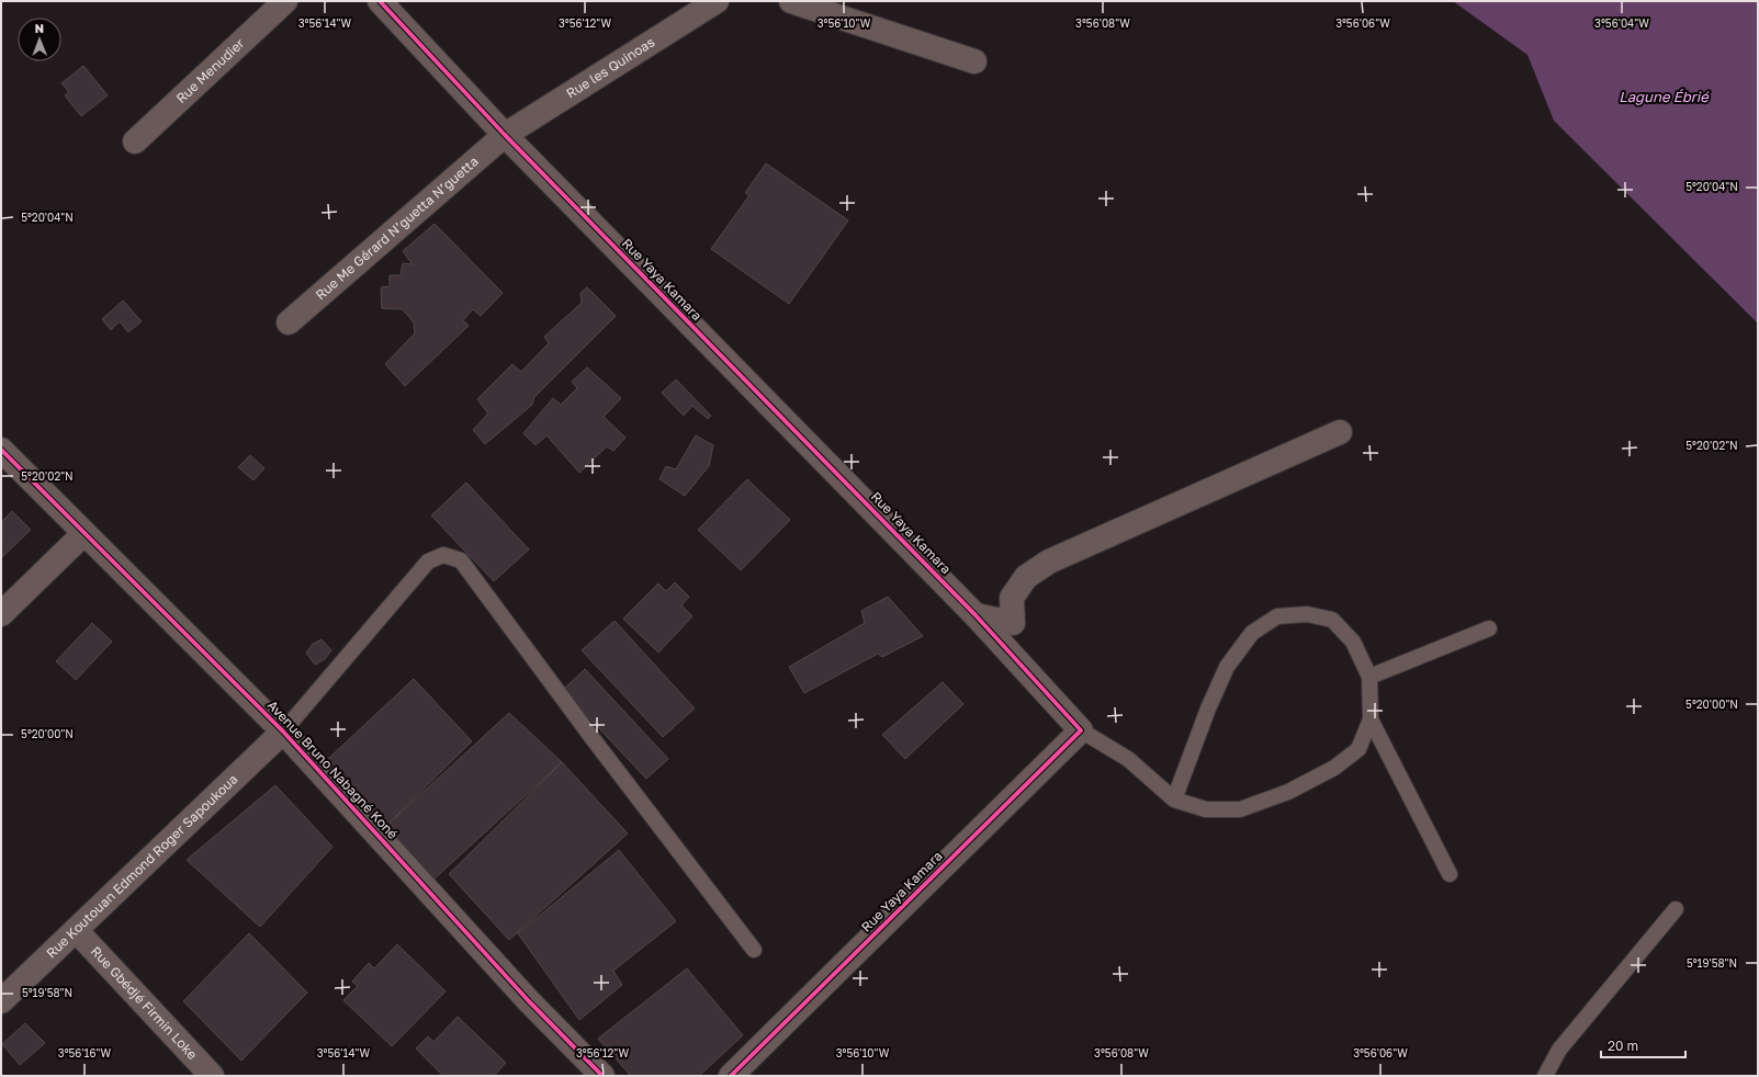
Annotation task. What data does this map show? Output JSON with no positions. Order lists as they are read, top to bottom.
{
  "streets": {
    "street": [
      "Rue les Quinoas",
      "Rue Menudier",
      "Rue Me Gérard N’guetta N’guetta",
      "Rue Yaya Kamara",
      "Avenue Bruno Nabagné Koné",
      "Rue Koutouan Edmond Roger Sapoukoua",
      "Rue Gbédjé Firmin Loke"
    ]
  },
  "crossings": [
    ["Rue les Quinoas", "Rue Me Gérard N’guetta N’guetta"],
    ["Rue les Quinoas", "Rue Yaya Kamara"],
    ["Rue Me Gérard N’guetta N’guetta", "Rue Yaya Kamara"],
    ["Avenue Bruno Nabagné Koné", "Rue Koutouan Edmond Roger Sapoukoua"],
    ["Rue Koutouan Edmond Roger Sapoukoua", "Rue Gbédjé Firmin Loke"]
  ],
  "water": ["Lagune Ébrié"],
  "scale_bar": "20 m",
  "north": "top",
  "coordinates": [
    "3°56'14\"W",
    "3°56'12\"W",
    "3°56'10\"W",
    "3°56'08\"W",
    "3°56'06\"W",
    "3°56'04\"W",
    "5°20'04\"N",
    "5°20'02\"N",
    "5°20'00\"N",
    "5°19'58\"N",
    "3°56'16\"W"
  ]
}
